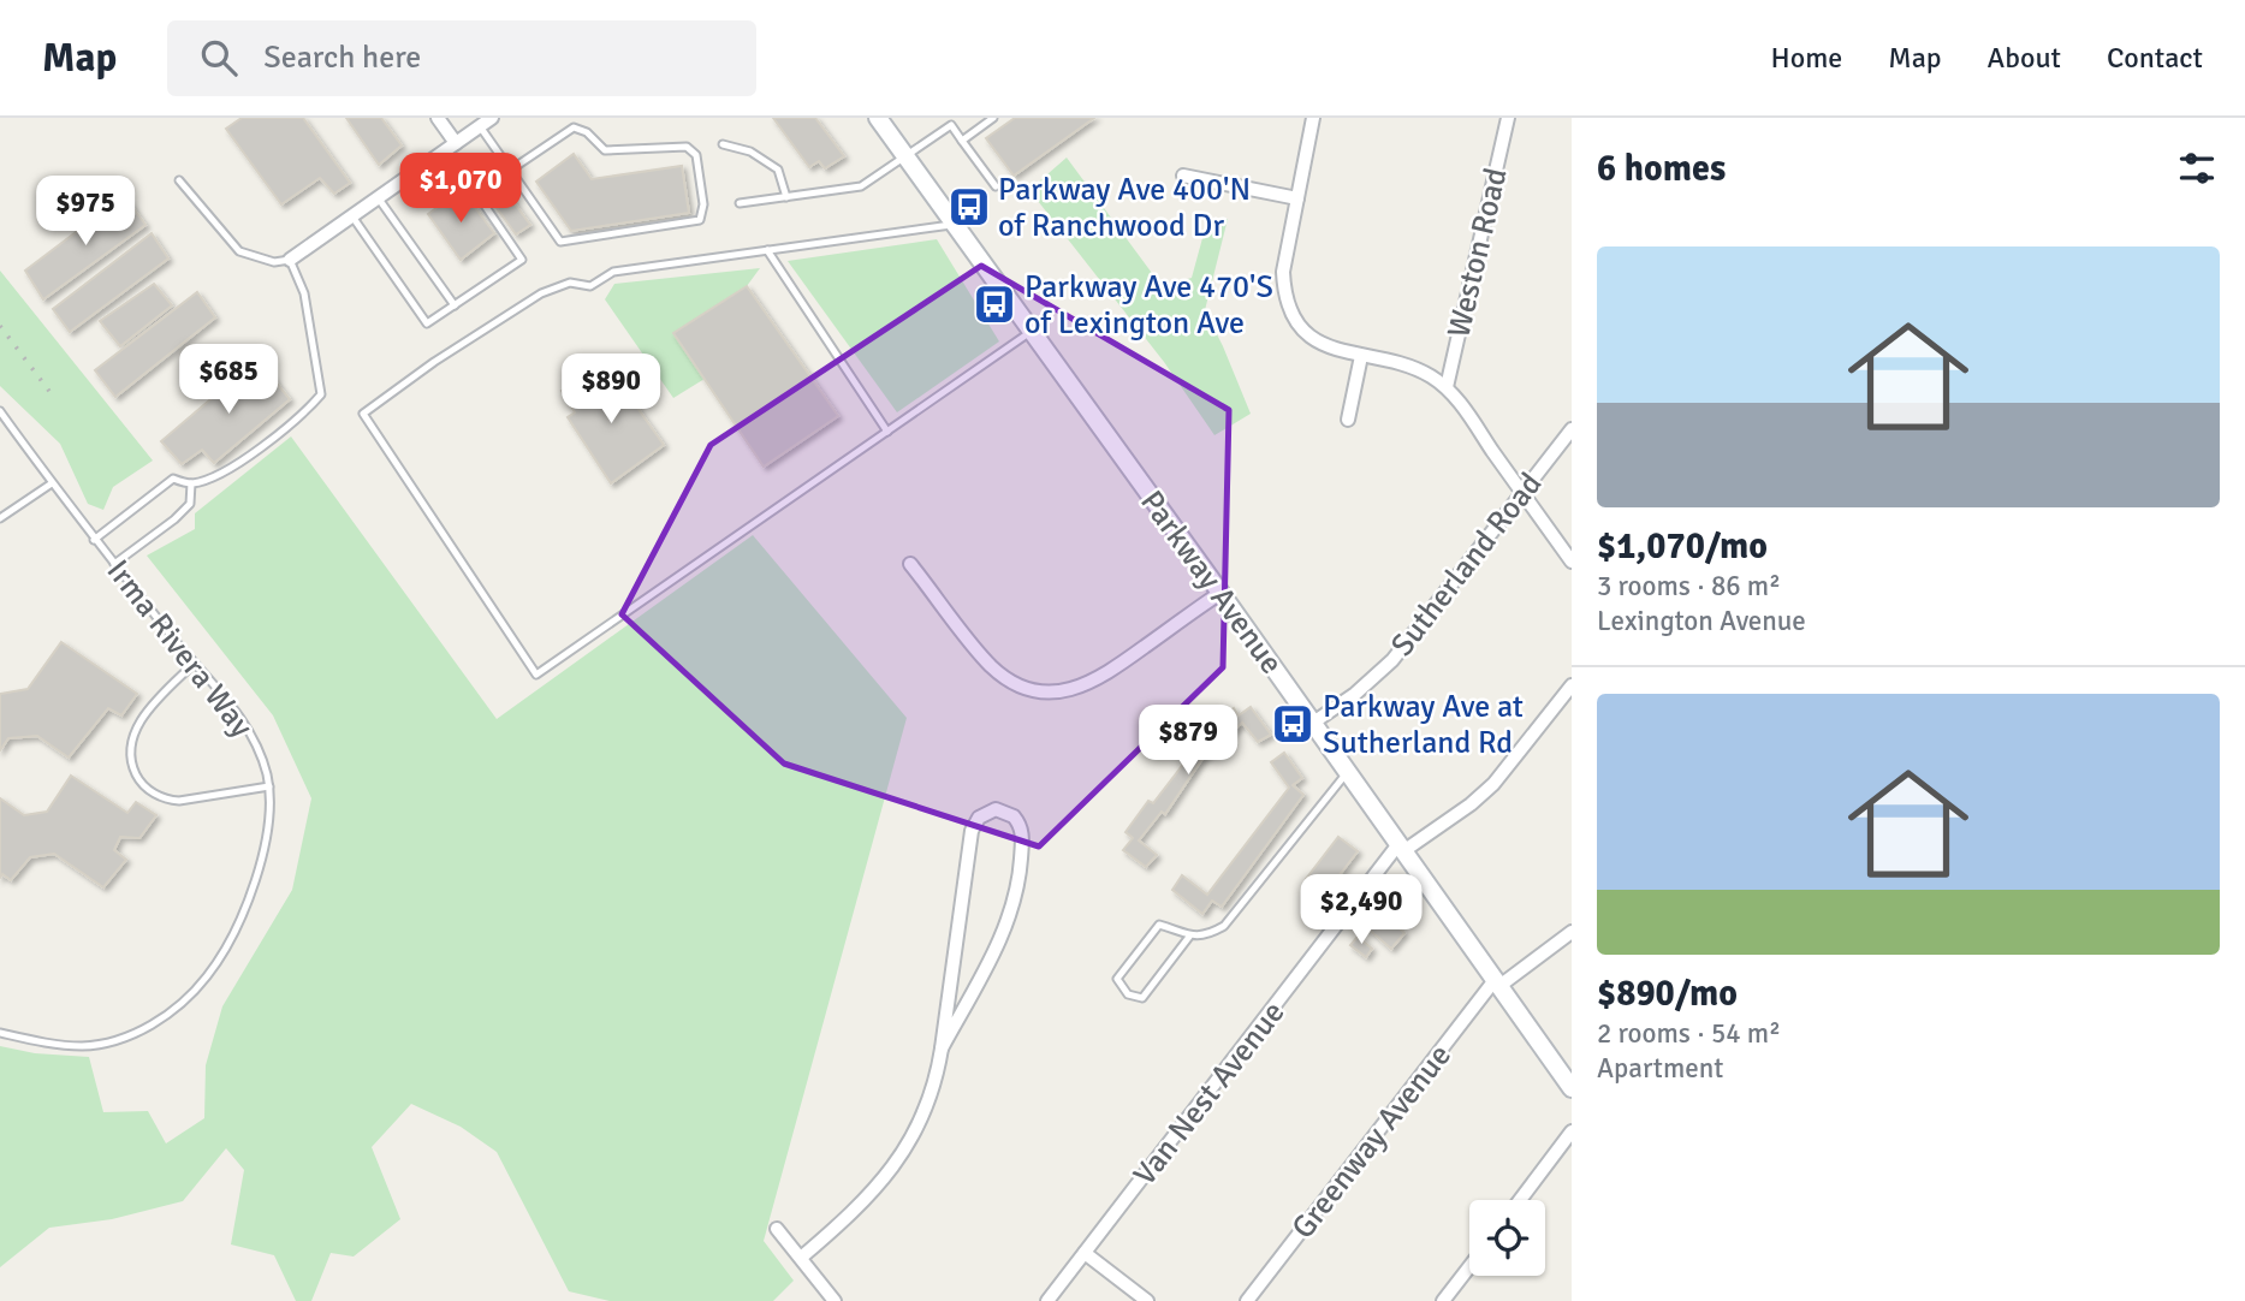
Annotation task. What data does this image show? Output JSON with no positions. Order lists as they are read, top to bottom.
{
  "streets": {
    "main road": ["Parkway Avenue"],
    "street": [
      "Weston Road",
      "Sutherland Road",
      "Van Nest Avenue",
      "Greenway Avenue"
    ],
    "lane": ["Irma Rivera Way"]
  },
  "crossings": [
    ["Sutherland Road", "Parkway Avenue"],
    ["Parkway Avenue", "Van Nest Avenue"],
    ["Parkway Avenue", "Greenway Avenue"]
  ],
  "places": {
    "bus stop": ["Parkway Ave 400'N of Ranchwood Dr", "Parkway Ave 470'S of Lexington Ave", "Parkway Ave at Sutherland Rd"]
  },
  "page": {
    "header": "Map",
    "search": "Search here",
    "nav": [
      "Home",
      "Map",
      "About",
      "Contact"
    ],
    "heading": "6 homes",
    "price": [
      "$1,070",
      "$975",
      "$685",
      "$890",
      "$879",
      "$2,490"
    ],
    "list": [
      {
        "name": "$1,070/mo",
        "note": "3 rooms · 86 m² · Lexington Avenue"
      },
      {
        "name": "$890/mo",
        "note": "2 rooms · 54 m² · Apartment"
      }
    ]
  }
}
